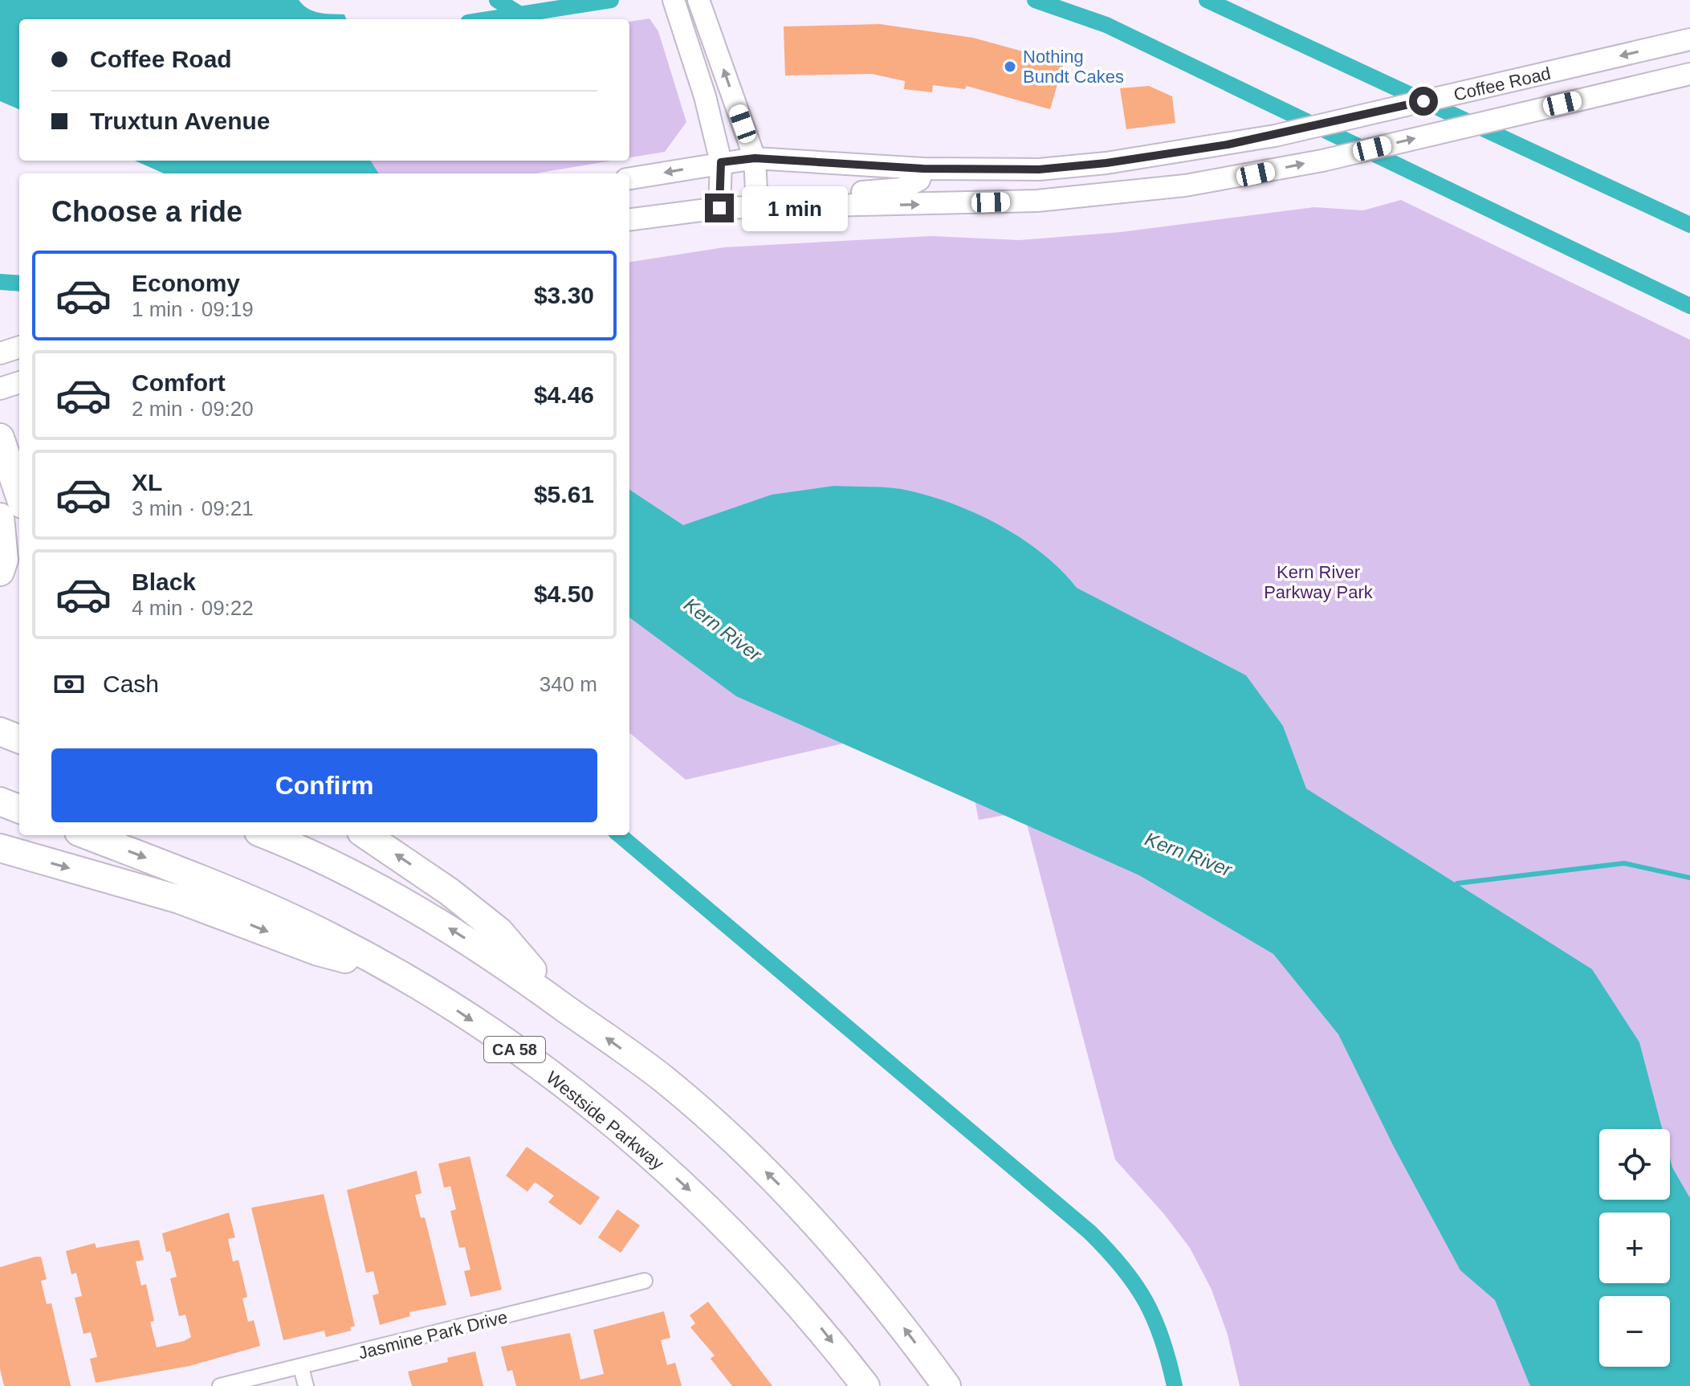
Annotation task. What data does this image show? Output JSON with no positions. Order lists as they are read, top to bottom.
{
  "streets": {
    "highway": ["CA 58", "Westside Parkway"],
    "main road": ["Coffee Road"],
    "street": ["Jasmine Park Drive"]
  },
  "water": ["Kern River"],
  "parks": ["Kern River Parkway Park"],
  "places": ["Nothing Bundt Cakes"],
  "page": {
    "banner": ["Coffee Road", "Truxtun Avenue"],
    "heading": "Choose a ride",
    "bubble": "1 min",
    "list": [
      {
        "name": "Economy",
        "note": "1 min · 09:19",
        "value": "$3.30"
      },
      {
        "name": "Comfort",
        "note": "2 min · 09:20",
        "value": "$4.46"
      },
      {
        "name": "XL",
        "note": "3 min · 09:21",
        "value": "$5.61"
      },
      {
        "name": "Black",
        "note": "4 min · 09:22",
        "value": "$4.50"
      }
    ],
    "pay": ["Cash", "340 m"],
    "buttons": "Confirm",
    "map_buttons": ["+", "−"]
  }
}
